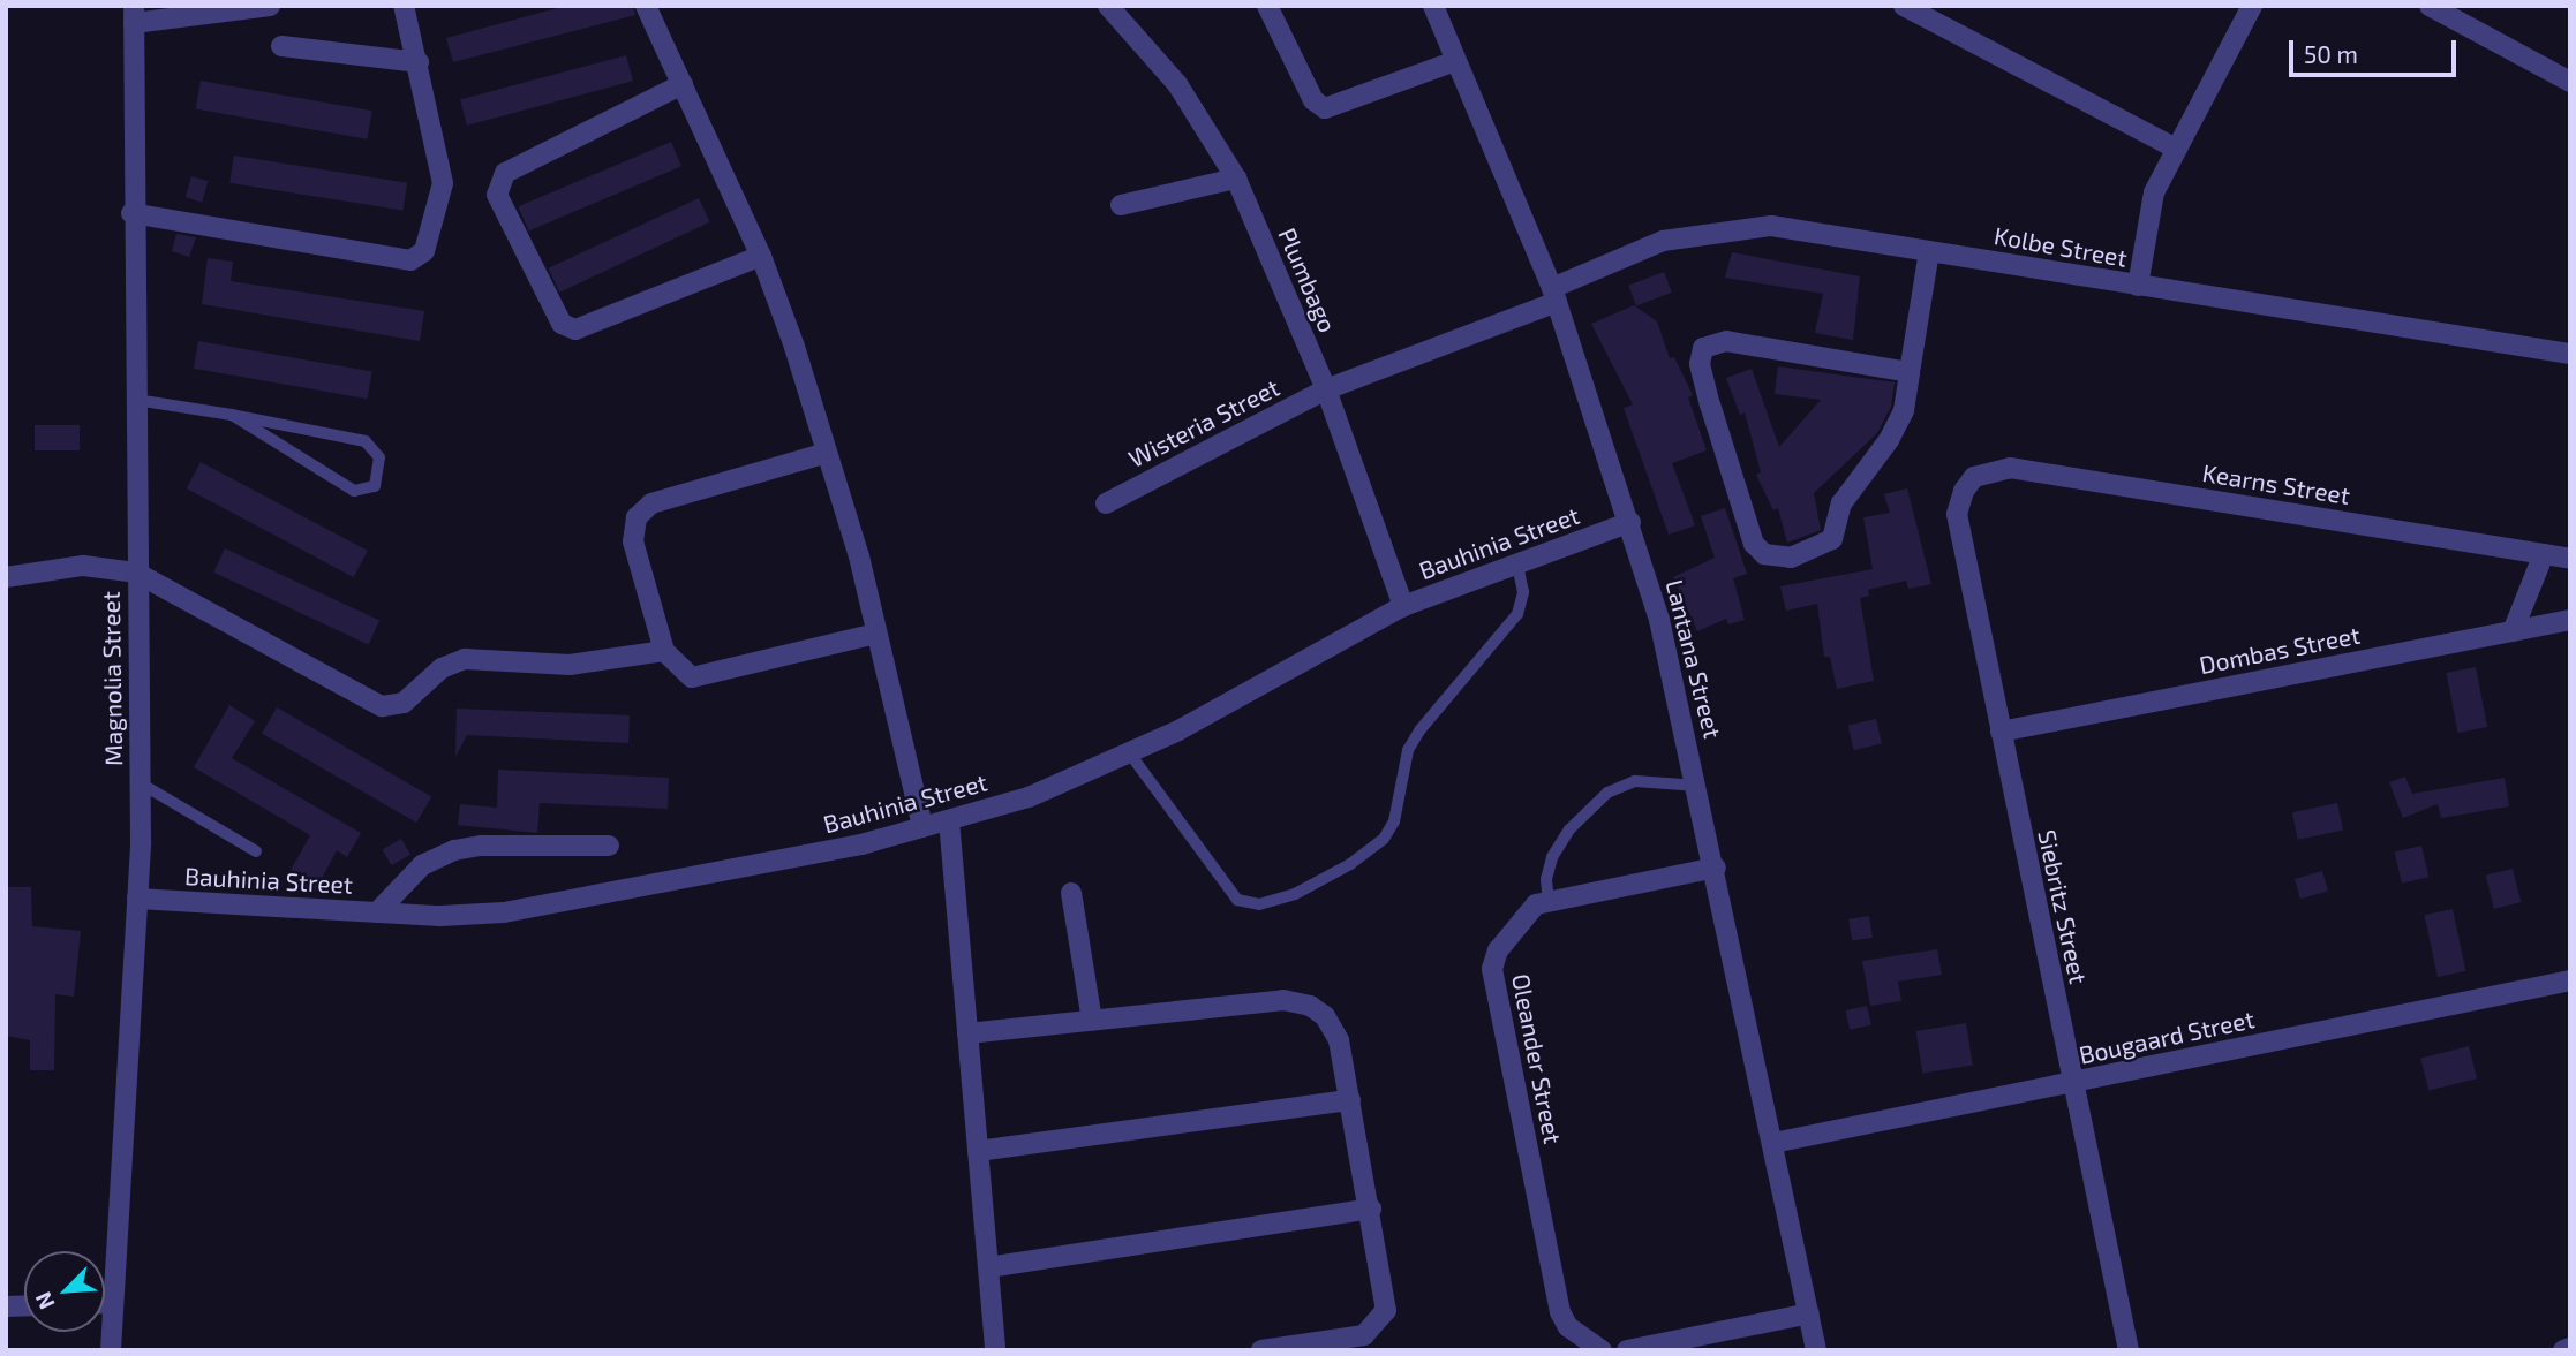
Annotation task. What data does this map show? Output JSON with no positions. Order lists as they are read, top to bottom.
{
  "streets": {
    "street": [
      "Kolbe Street",
      "Plumbago",
      "Wisteria Street",
      "Kearns Street",
      "Bauhinia Street",
      "Dombas Street",
      "Lantana Street",
      "Magnolia Street",
      "Siebritz Street",
      "Bougaard Street",
      "Oleander Street"
    ]
  },
  "crossings": [
    ["Kolbe Street", "Wisteria Street"],
    ["Kolbe Street", "Lantana Street"],
    ["Plumbago", "Wisteria Street"],
    ["Plumbago", "Bauhinia Street"],
    ["Wisteria Street", "Lantana Street"],
    ["Kearns Street", "Siebritz Street"],
    ["Bauhinia Street", "Lantana Street"],
    ["Bauhinia Street", "Magnolia Street"],
    ["Dombas Street", "Siebritz Street"],
    ["Lantana Street", "Bougaard Street"],
    ["Lantana Street", "Oleander Street"],
    ["Siebritz Street", "Bougaard Street"]
  ],
  "scale_bar": "50 m",
  "north": "bottom left"
}
